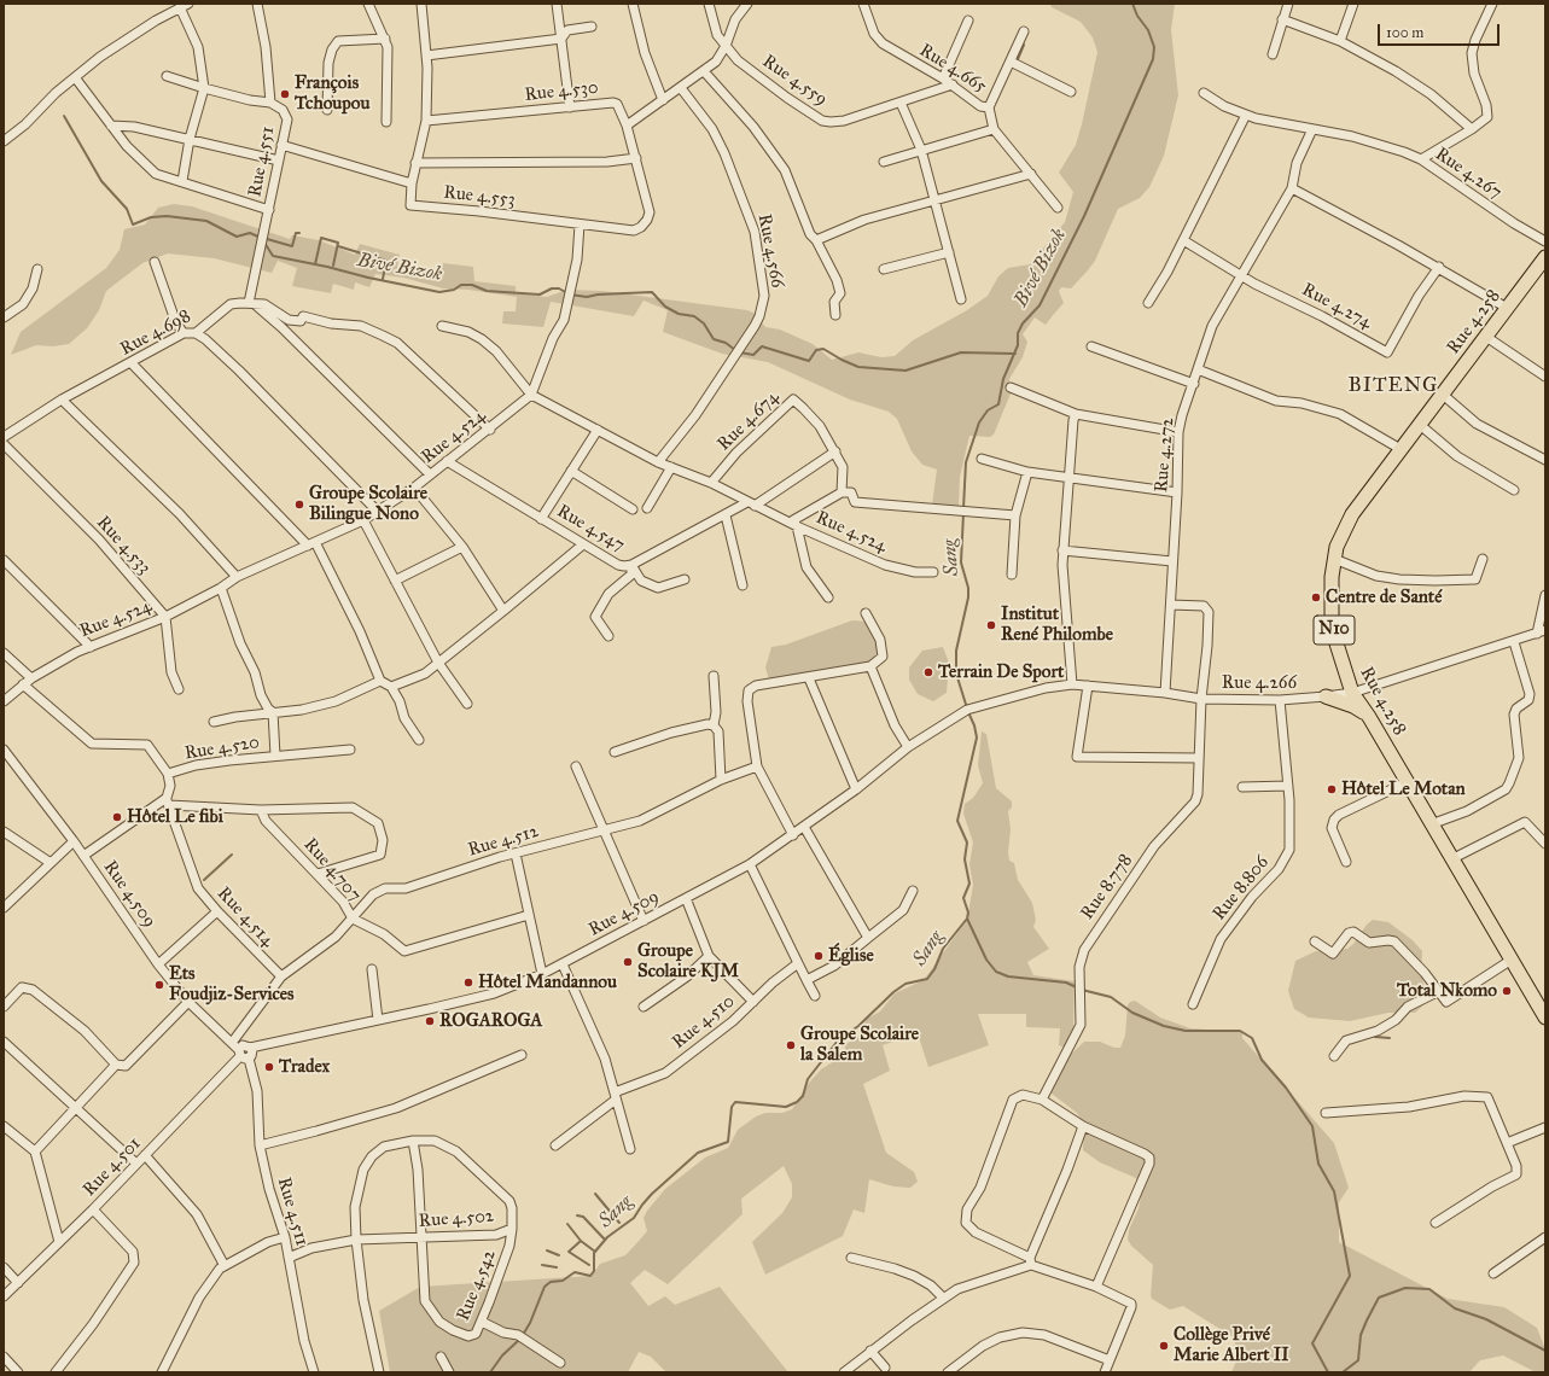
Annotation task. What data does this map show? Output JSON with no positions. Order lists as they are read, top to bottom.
{
  "streets": {
    "highway": ["Rue 4.258", "N10"],
    "street": [
      "Rue 4.665",
      "Rue 4.559",
      "Rue 4.530",
      "Rue 4.551",
      "Rue 4.267",
      "Rue 4.553",
      "Rue 4.566",
      "Rue 4.274",
      "Rue 4.698",
      "Rue 4.674",
      "Rue 4.524",
      "Rue 4.272",
      "Rue 4.547",
      "Rue 4.533",
      "Rue 4.266",
      "Rue 4.520",
      "Rue 4.512",
      "Rue 4.707",
      "Rue 8.778",
      "Rue 8.806",
      "Rue 4.509",
      "Rue 4.514",
      "Rue 4.510",
      "Rue 4.501",
      "Rue 4.511",
      "Rue 4.502",
      "Rue 4.542"
    ]
  },
  "crossings": [
    ["Rue 4.665", "Rue 4.559"],
    ["Rue 4.530", "Rue 4.553"],
    ["Rue 4.551", "Rue 4.698"],
    ["Rue 4.566", "Rue 4.524"],
    ["Rue 4.274", "Rue 4.272"],
    ["Rue 4.258", "Rue 4.266"],
    ["Rue 4.674", "Rue 4.524"],
    ["Rue 4.674", "Rue 4.547"],
    ["Rue 4.524", "Rue 4.547"],
    ["Rue 4.524", "Rue 4.533"],
    ["Rue 4.272", "Rue 4.266"],
    ["Rue 4.272", "Rue 8.778"],
    ["Rue 4.266", "Rue 8.778"],
    ["Rue 4.266", "Rue 8.806"],
    ["Rue 4.266", "Rue 4.509"],
    ["Rue 4.520", "Rue 4.514"],
    ["Rue 4.512", "Rue 4.707"],
    ["Rue 4.512", "Rue 4.514"],
    ["Rue 4.509", "Rue 4.501"],
    ["Rue 4.509", "Rue 4.511"],
    ["Rue 4.501", "Rue 4.511"],
    ["Rue 4.511", "Rue 4.502"],
    ["Rue 4.502", "Rue 4.542"]
  ],
  "districts": ["BITENG"],
  "water": ["Bivé Bizok", "Sang"],
  "places": [
    "François Tchoupou",
    "Groupe Scolaire Bilingue Nono",
    "Centre de Santé",
    "Institut René Philombe",
    "Terrain De Sport",
    "Hôtel Le Motan",
    "Hôtel Le fibi",
    "Église",
    "Groupe Scolaire KJM",
    "Hôtel Mandannou",
    "Ets Foudjiz-Services",
    "Total Nkomo",
    "ROGAROGA",
    "Groupe Scolaire la Salem",
    "Tradex",
    "Collège Privé Marie Albert II"
  ],
  "scale_bar": "100 m"
}
